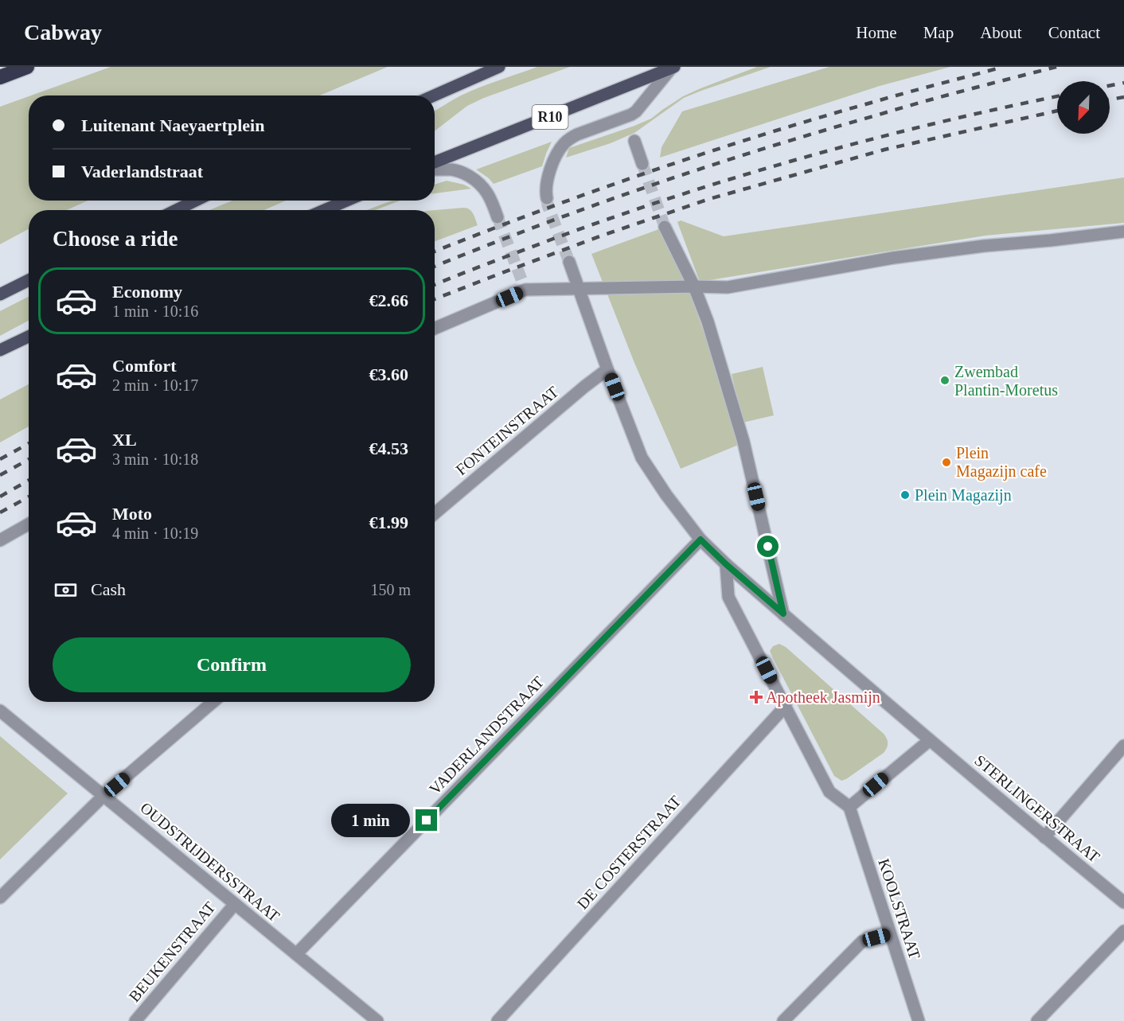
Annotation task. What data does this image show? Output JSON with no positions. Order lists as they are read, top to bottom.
{
  "streets": {
    "main road": ["R10"],
    "street": [
      "FONTEINSTRAAT",
      "VADERLANDSTRAAT",
      "STERLINGERSTRAAT",
      "DE COSTERSTRAAT",
      "OUDSTRIJDERSSTRAAT",
      "KOOLSTRAAT",
      "BEUKENSTRAAT"
    ]
  },
  "crossings": [
    ["FONTEINSTRAAT", "STERLINGERSTRAAT"],
    ["VADERLANDSTRAAT", "STERLINGERSTRAAT"],
    ["VADERLANDSTRAAT", "OUDSTRIJDERSSTRAAT"],
    ["OUDSTRIJDERSSTRAAT", "BEUKENSTRAAT"]
  ],
  "places": {
    "other": ["Zwembad Plantin-Moretus", "Plein Magazijn cafe", "Plein Magazijn"],
    "health": ["Apotheek Jasmijn"]
  },
  "north": "bottom left",
  "page": {
    "header": "Cabway",
    "nav": [
      "Home",
      "Map",
      "About",
      "Contact"
    ],
    "banner": ["Luitenant Naeyaertplein", "Vaderlandstraat"],
    "heading": "Choose a ride",
    "list": [
      {
        "name": "Economy",
        "note": "1 min · 10:16",
        "value": "€2.66"
      },
      {
        "name": "Comfort",
        "note": "2 min · 10:17",
        "value": "€3.60"
      },
      {
        "name": "XL",
        "note": "3 min · 10:18",
        "value": "€4.53"
      },
      {
        "name": "Moto",
        "note": "4 min · 10:19",
        "value": "€1.99"
      }
    ],
    "pay": ["Cash", "150 m"],
    "buttons": "Confirm",
    "bubble": "1 min"
  }
}
